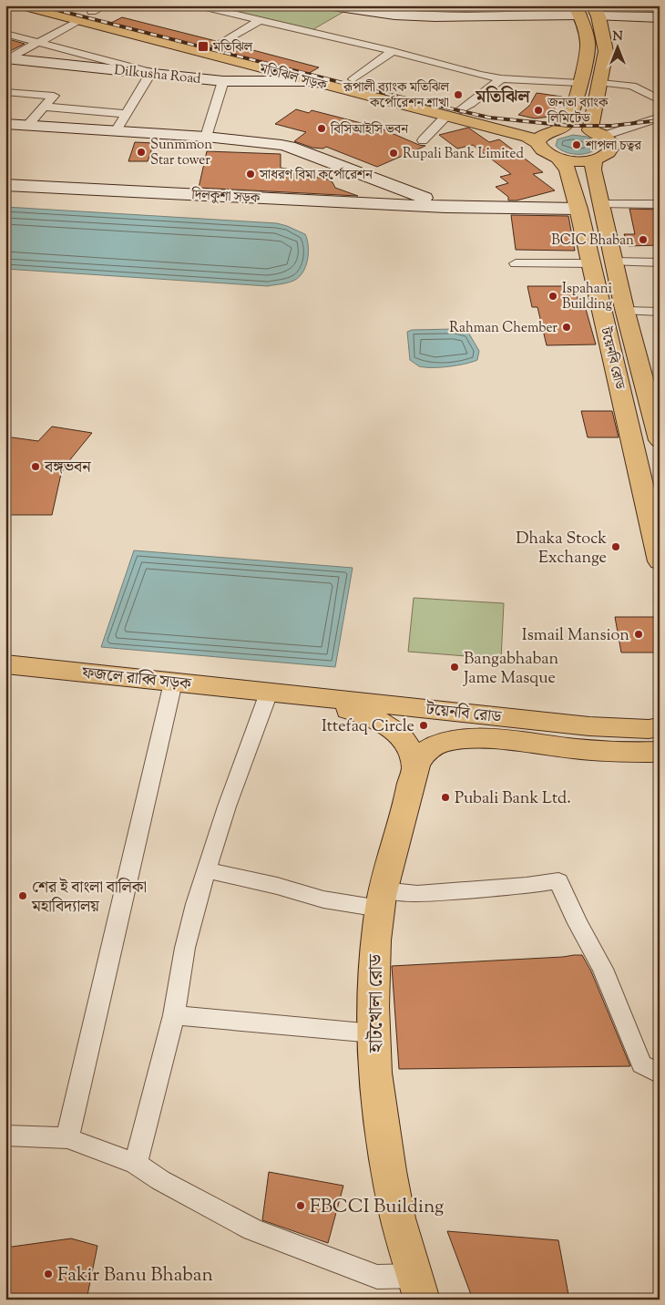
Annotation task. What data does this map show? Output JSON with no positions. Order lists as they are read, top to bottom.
{
  "streets": {
    "main road": [
      "মতিঝিল সড়ক",
      "টয়েনবি রোড",
      "ফজলে রাব্বি সড়ক",
      "হাটখোলা রোড"
    ],
    "street": ["Dilkusha Road", "দিলকুশা সড়ক"]
  },
  "crossings": [
    ["Dilkusha Road", "মতিঝিল সড়ক"],
    ["দিলকুশা সড়ক", "টয়েনবি রোড"],
    ["টয়েনবি রোড", "ফজলে রাব্বি সড়ক"],
    ["টয়েনবি রোড", "হাটখোলা রোড"]
  ],
  "districts": ["মতিঝিল"],
  "places": {
    "transit": ["মতিঝিল"],
    "other": [
      "রূপালী ব্যাংক মতিঝিল কর্পোরেশন শাখা",
      "জনতা ব্যাংক লিমিটেড",
      "বিসিআইসি ভবন",
      "শাপলা চত্বর",
      "Sunmmon Star tower",
      "Rupali Bank Limited",
      "সাধরণ বিমা কর্পোরেশন",
      "BCIC Bhaban",
      "Ispahani Building",
      "Rahman Chember",
      "বঙ্গভবন",
      "Dhaka Stock Exchange",
      "Ismail Mansion",
      "Bangabhaban Jame Masque",
      "Ittefaq Circle",
      "Pubali Bank Ltd.",
      "শের ই বাংলা বালিকা মহাবিদ্যালয়",
      "FBCCI Building",
      "Fakir Banu Bhaban"
    ]
  },
  "north": "top"
}
